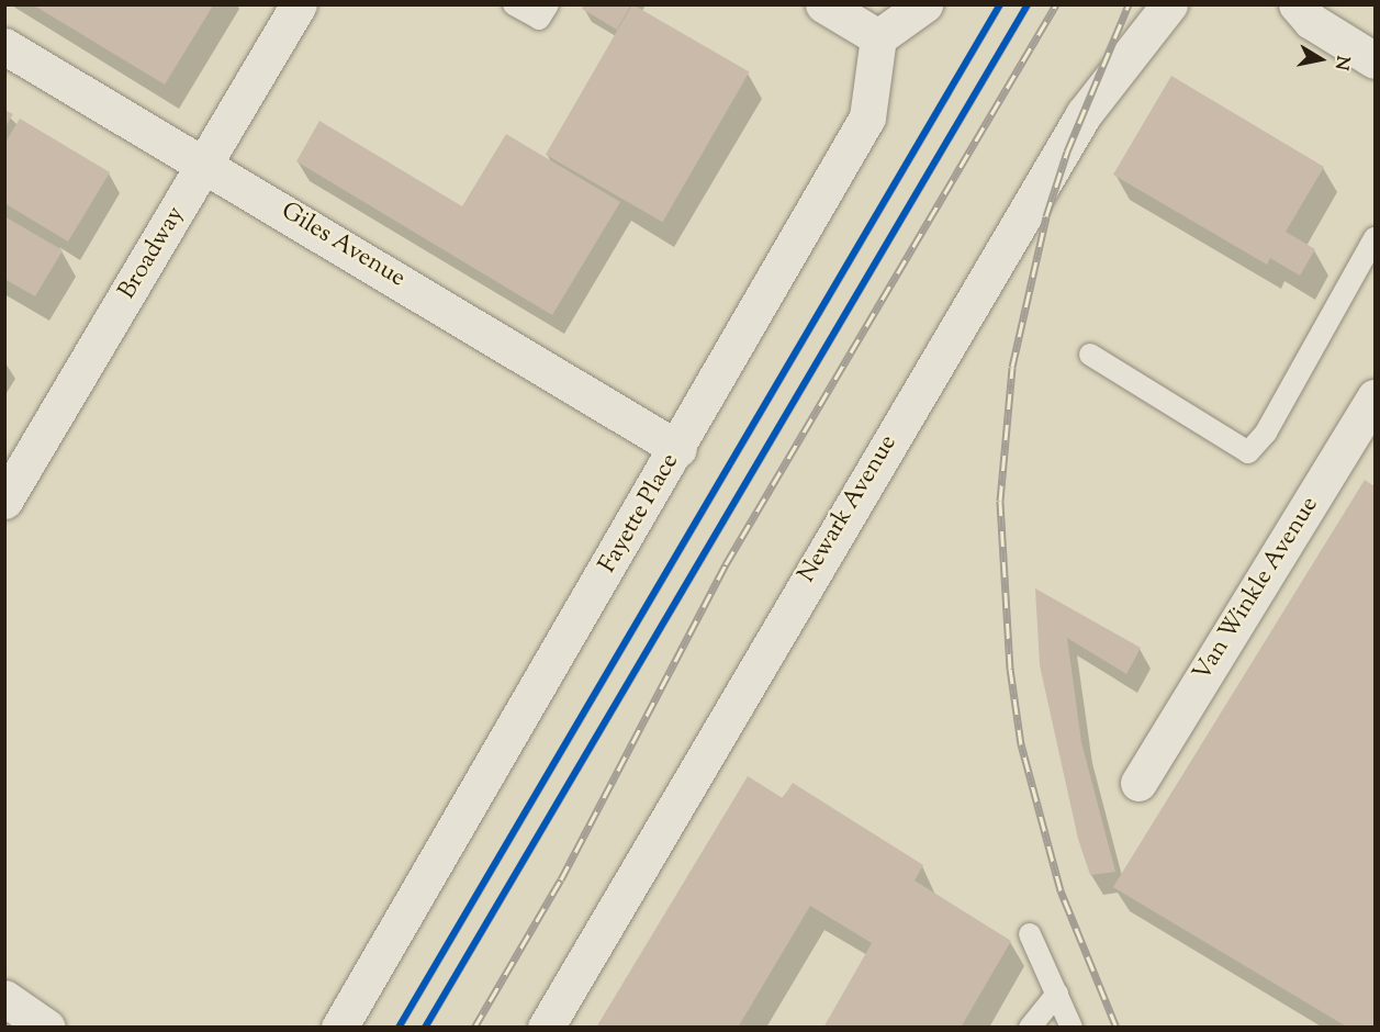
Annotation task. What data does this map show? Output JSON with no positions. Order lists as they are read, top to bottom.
{
  "streets": {
    "street": [
      "Giles Avenue",
      "Broadway",
      "Newark Avenue",
      "Fayette Place",
      "Van Winkle Avenue"
    ]
  },
  "crossings": [
    ["Giles Avenue", "Broadway"],
    ["Giles Avenue", "Fayette Place"]
  ],
  "north": "right"
}
